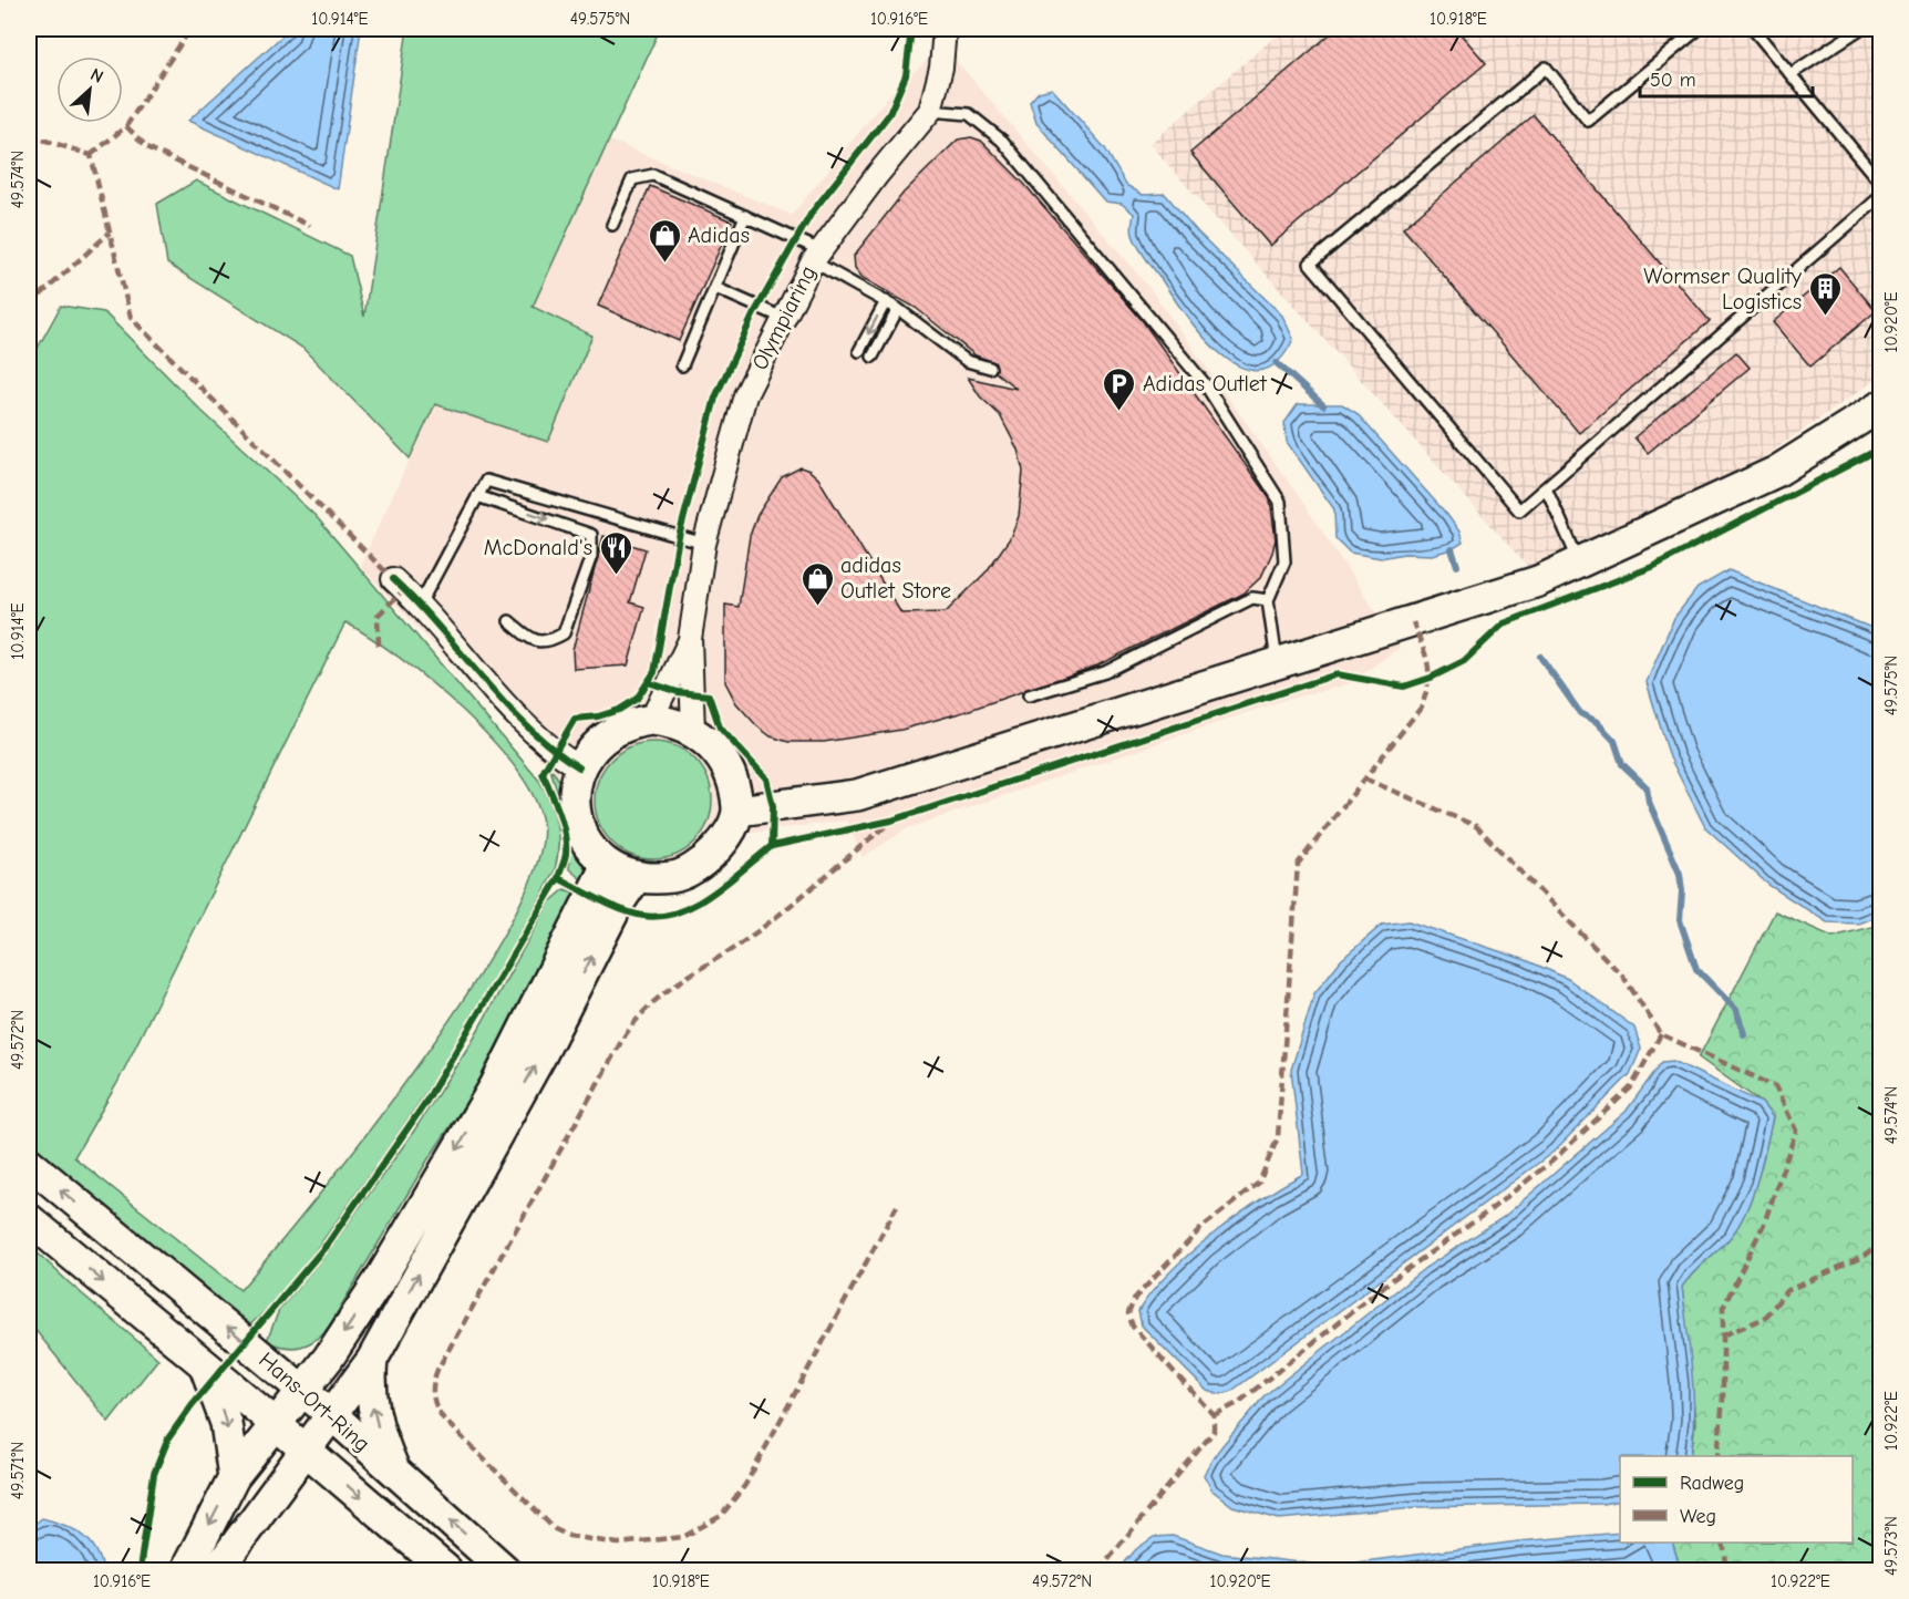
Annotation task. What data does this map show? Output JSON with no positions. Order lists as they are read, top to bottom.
{
  "streets": {
    "street": ["Olympiaring", "Hans-Ort-Ring"]
  },
  "places": {
    "shop": ["Adidas", "adidas Outlet Store"],
    "building": ["Wormser Quality Logistics"],
    "parking": ["Adidas Outlet"],
    "restaurant": ["McDonald's"]
  },
  "legend": ["Radweg", "Weg"],
  "scale_bar": "50 m",
  "north": "top right",
  "coordinates": [
    "10.914°E",
    "49.575°N",
    "10.916°E",
    "10.918°E",
    "49.574°N",
    "10.920°E",
    "49.572°N",
    "10.922°E",
    "49.571°N",
    "49.573°N"
  ]
}
